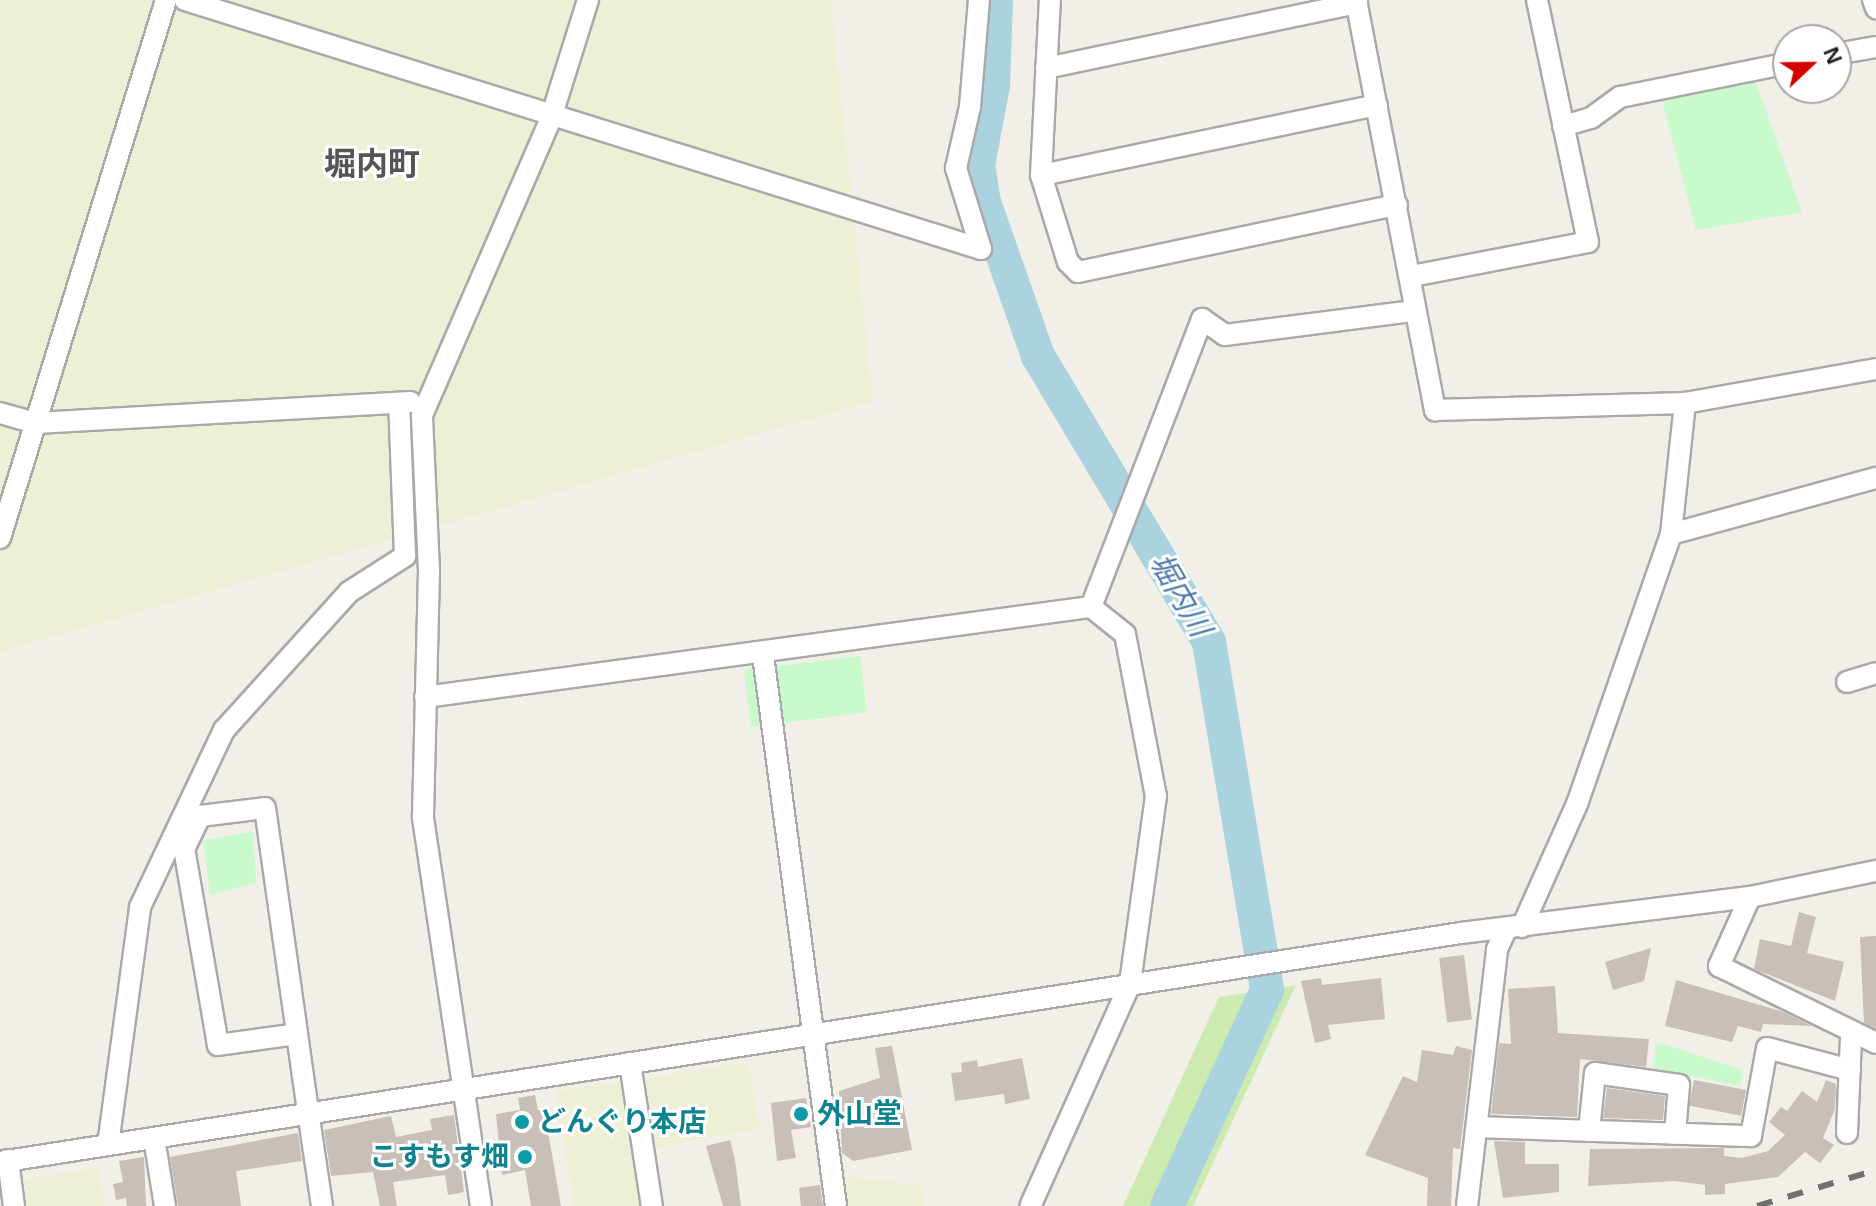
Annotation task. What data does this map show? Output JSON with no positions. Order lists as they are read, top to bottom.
{
  "districts": ["堀内町"],
  "water": ["堀内川"],
  "places": ["外山堂", "どんぐり本店", "こすもす畑"],
  "north": "right"
}
